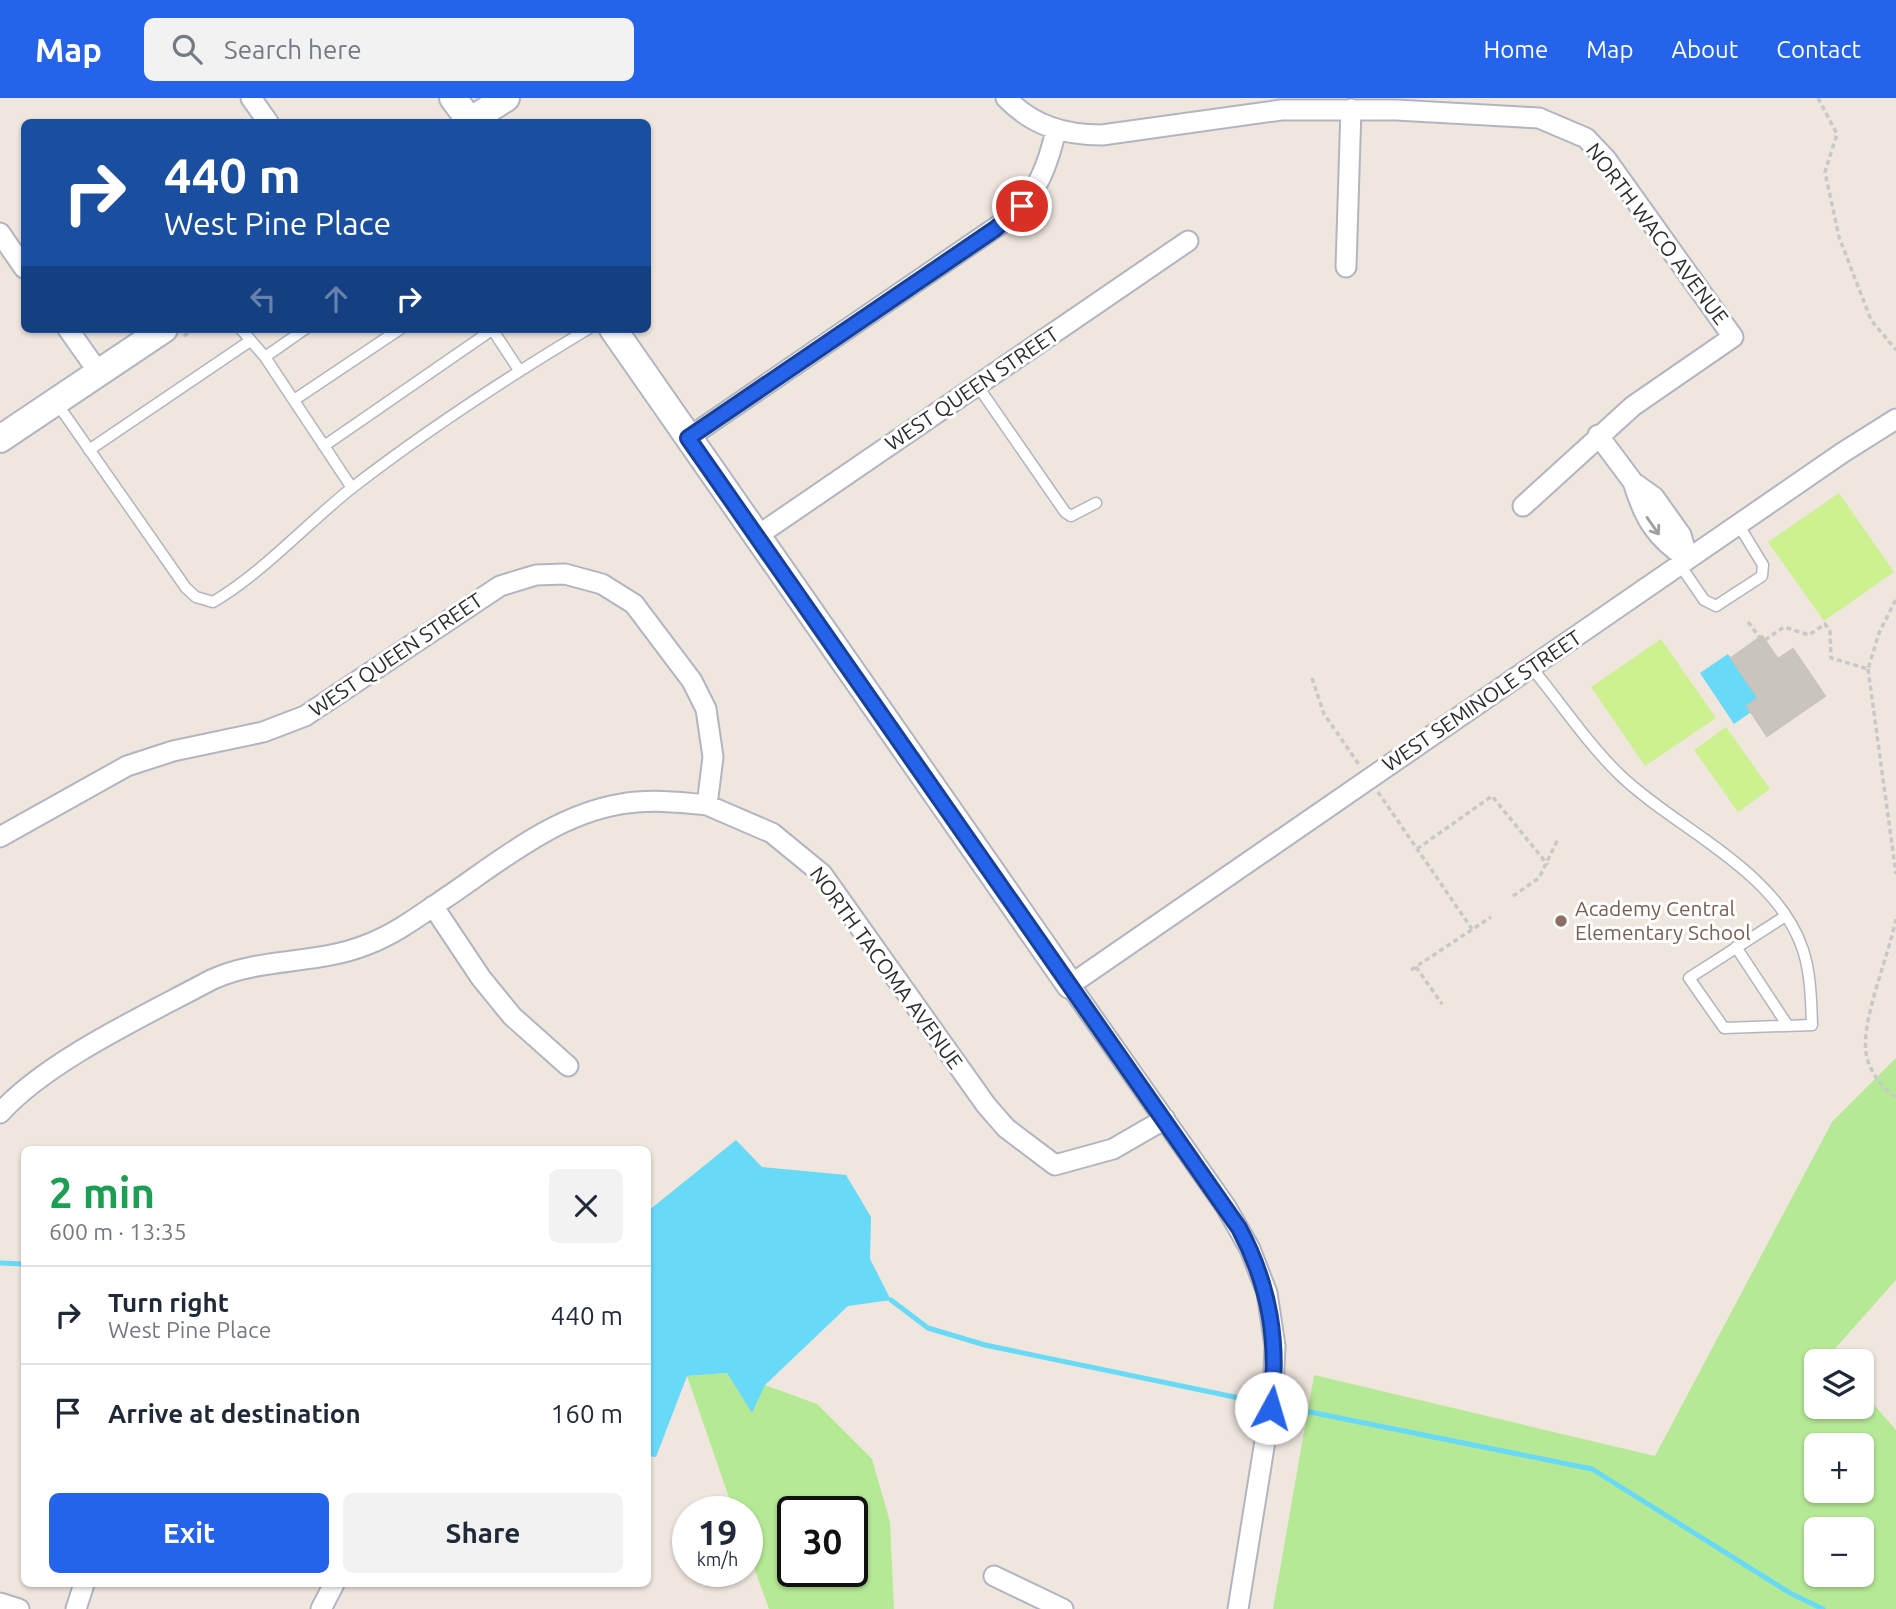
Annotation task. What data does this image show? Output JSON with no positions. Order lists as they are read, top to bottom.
{
  "streets": {
    "street": [
      "NORTH WACO AVENUE",
      "WEST QUEEN STREET",
      "WEST SEMINOLE STREET",
      "NORTH TACOMA AVENUE"
    ]
  },
  "crossings": [
    ["WEST QUEEN STREET", "NORTH TACOMA AVENUE"]
  ],
  "places": ["Academy Central Elementary School"],
  "page": {
    "header": "Map",
    "search": "Search here",
    "nav": [
      "Home",
      "Map",
      "About",
      "Contact"
    ],
    "turn": ["440 m", "West Pine Place"],
    "heading": ["2 min", "600 m · 13:35"],
    "list": [
      {
        "name": "Turn right",
        "note": "West Pine Place",
        "value": "440 m"
      },
      {
        "name": "Arrive at destination",
        "value": "160 m"
      }
    ],
    "map_buttons": ["+", "−"],
    "buttons": ["Exit", "Share"],
    "speed": "19 km/h",
    "limit": "30"
  }
}
